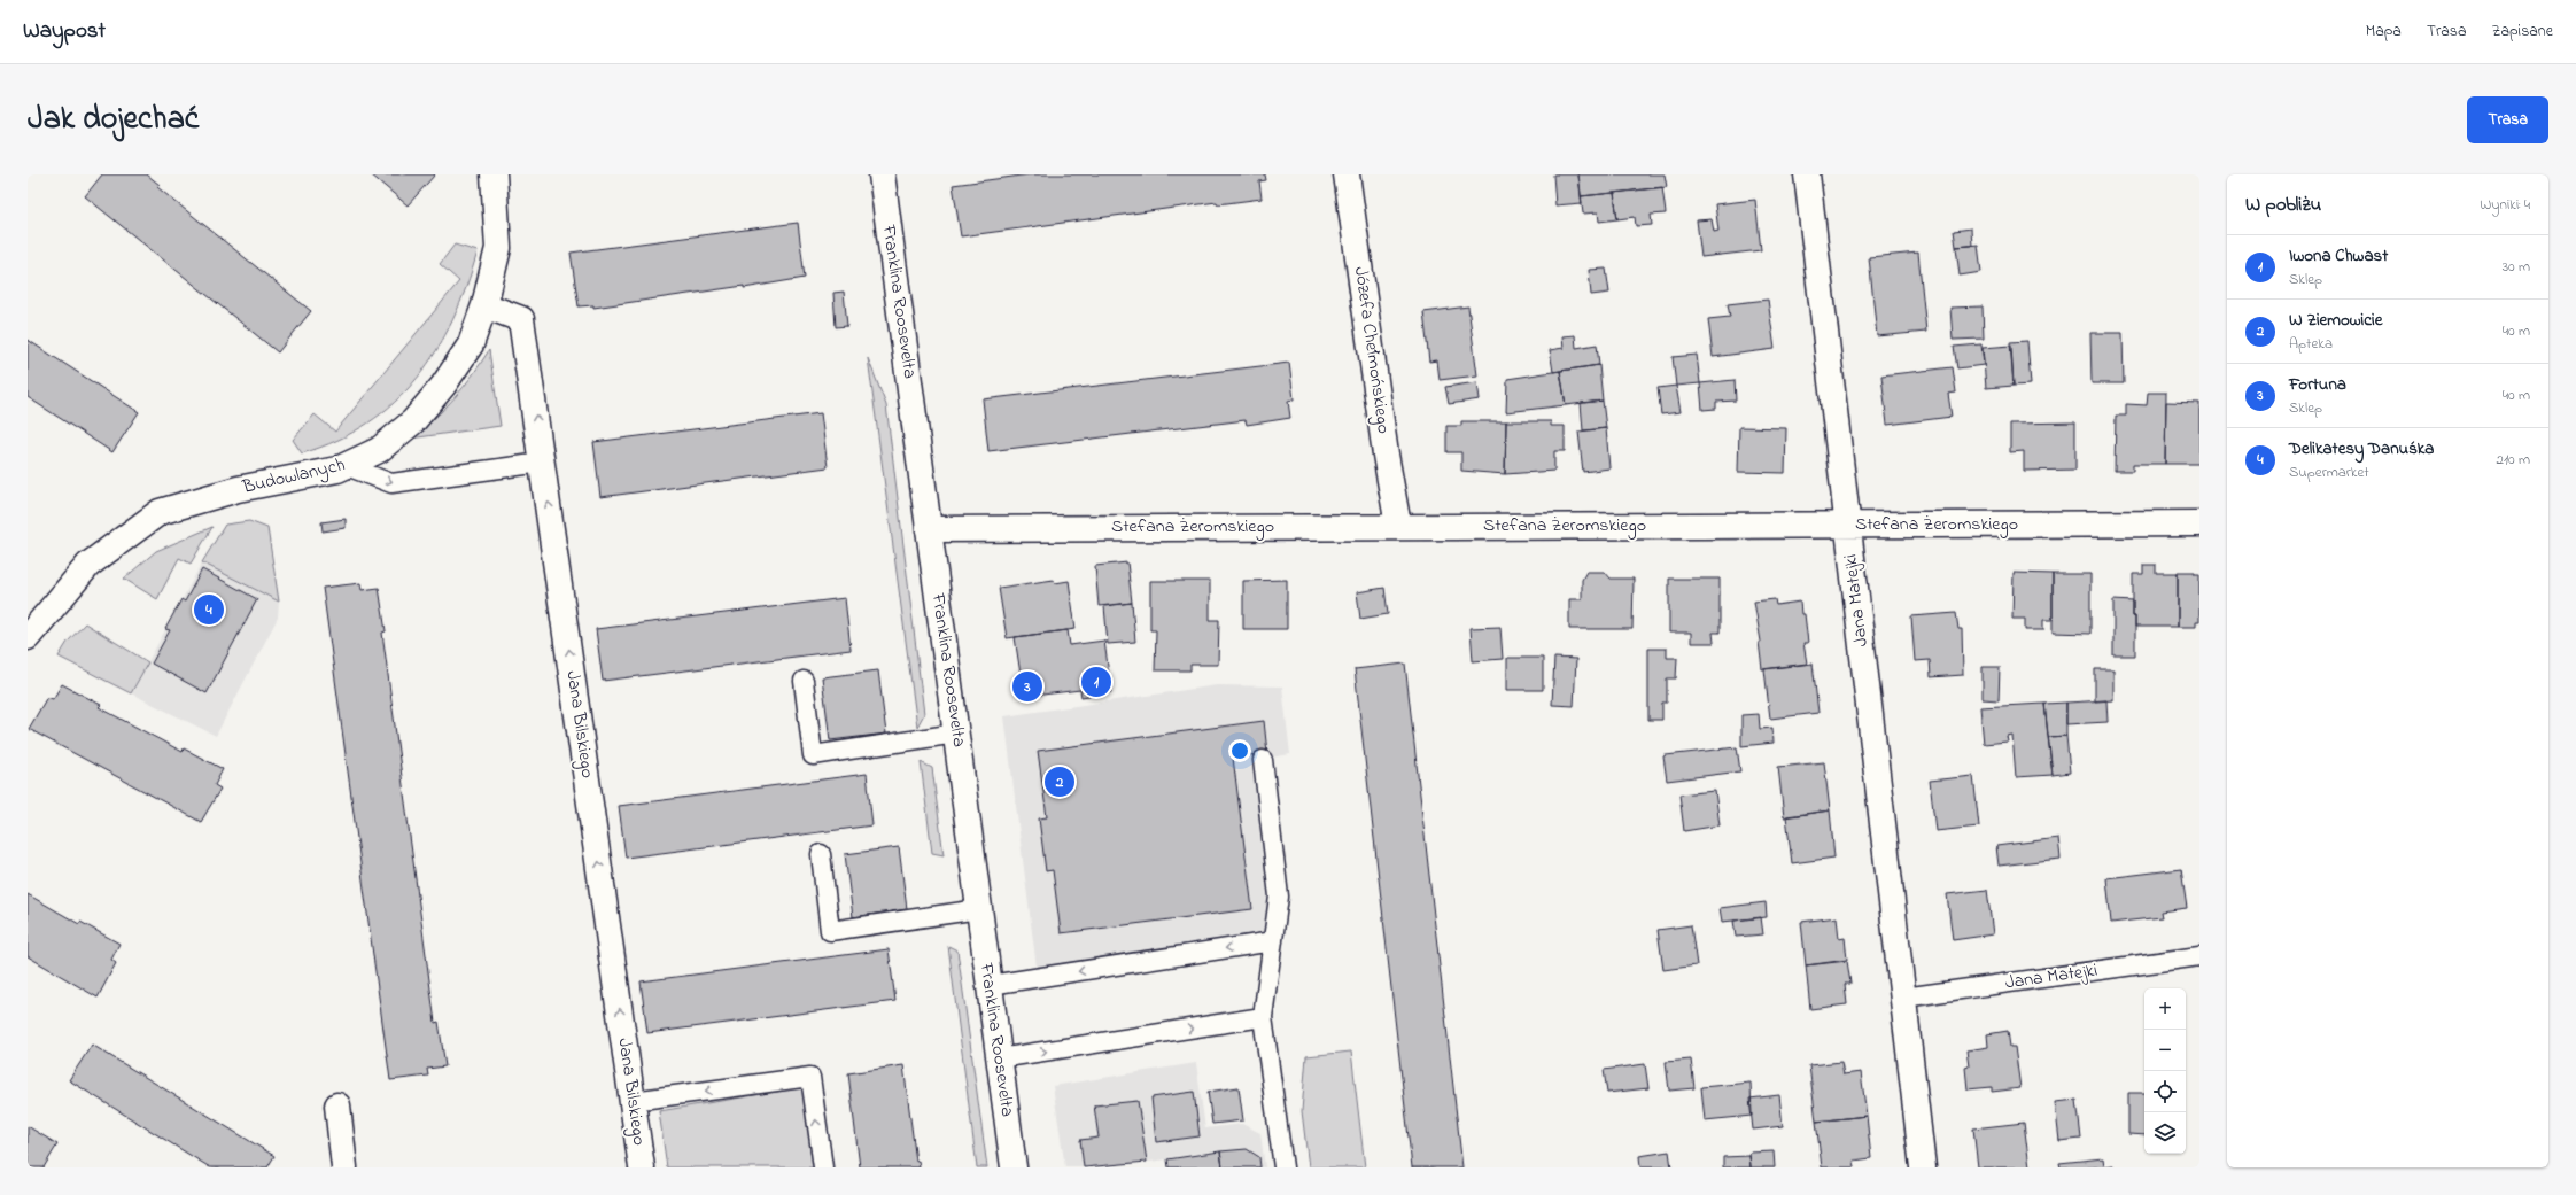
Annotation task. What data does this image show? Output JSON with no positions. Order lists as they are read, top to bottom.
{
  "streets": {
    "street": [
      "Franklina Roosevelta",
      "Józefa Chełmońskiego",
      "Budowlanych",
      "Stefana Żeromskiego",
      "Jana Matejki",
      "Jana Bilskiego"
    ]
  },
  "crossings": [
    ["Franklina Roosevelta", "Stefana Żeromskiego"],
    ["Józefa Chełmońskiego", "Stefana Żeromskiego"],
    ["Budowlanych", "Jana Bilskiego"],
    ["Stefana Żeromskiego", "Jana Matejki"]
  ],
  "one_way": ["Jana Bilskiego"],
  "page": {
    "header": "Waypost",
    "nav": ["Mapa", "Trasa", "Zapisane"],
    "title": "Jak dojechać",
    "buttons": "Trasa",
    "heading": ["W pobliżu", "Wyniki: 4"],
    "list": [
      {
        "mark": "1",
        "name": "Iwona Chwast",
        "note": "Sklep",
        "value": "30 m"
      },
      {
        "mark": "2",
        "name": "W Ziemowicie",
        "note": "Apteka",
        "value": "40 m"
      },
      {
        "mark": "3",
        "name": "Fortuna",
        "note": "Sklep",
        "value": "40 m"
      },
      {
        "mark": "4",
        "name": "Delikatesy Danuśka",
        "note": "Supermarket",
        "value": "210 m"
      }
    ],
    "pins": [
      "4",
      "1",
      "3",
      "2"
    ],
    "map_buttons": ["+", "−"]
  }
}
